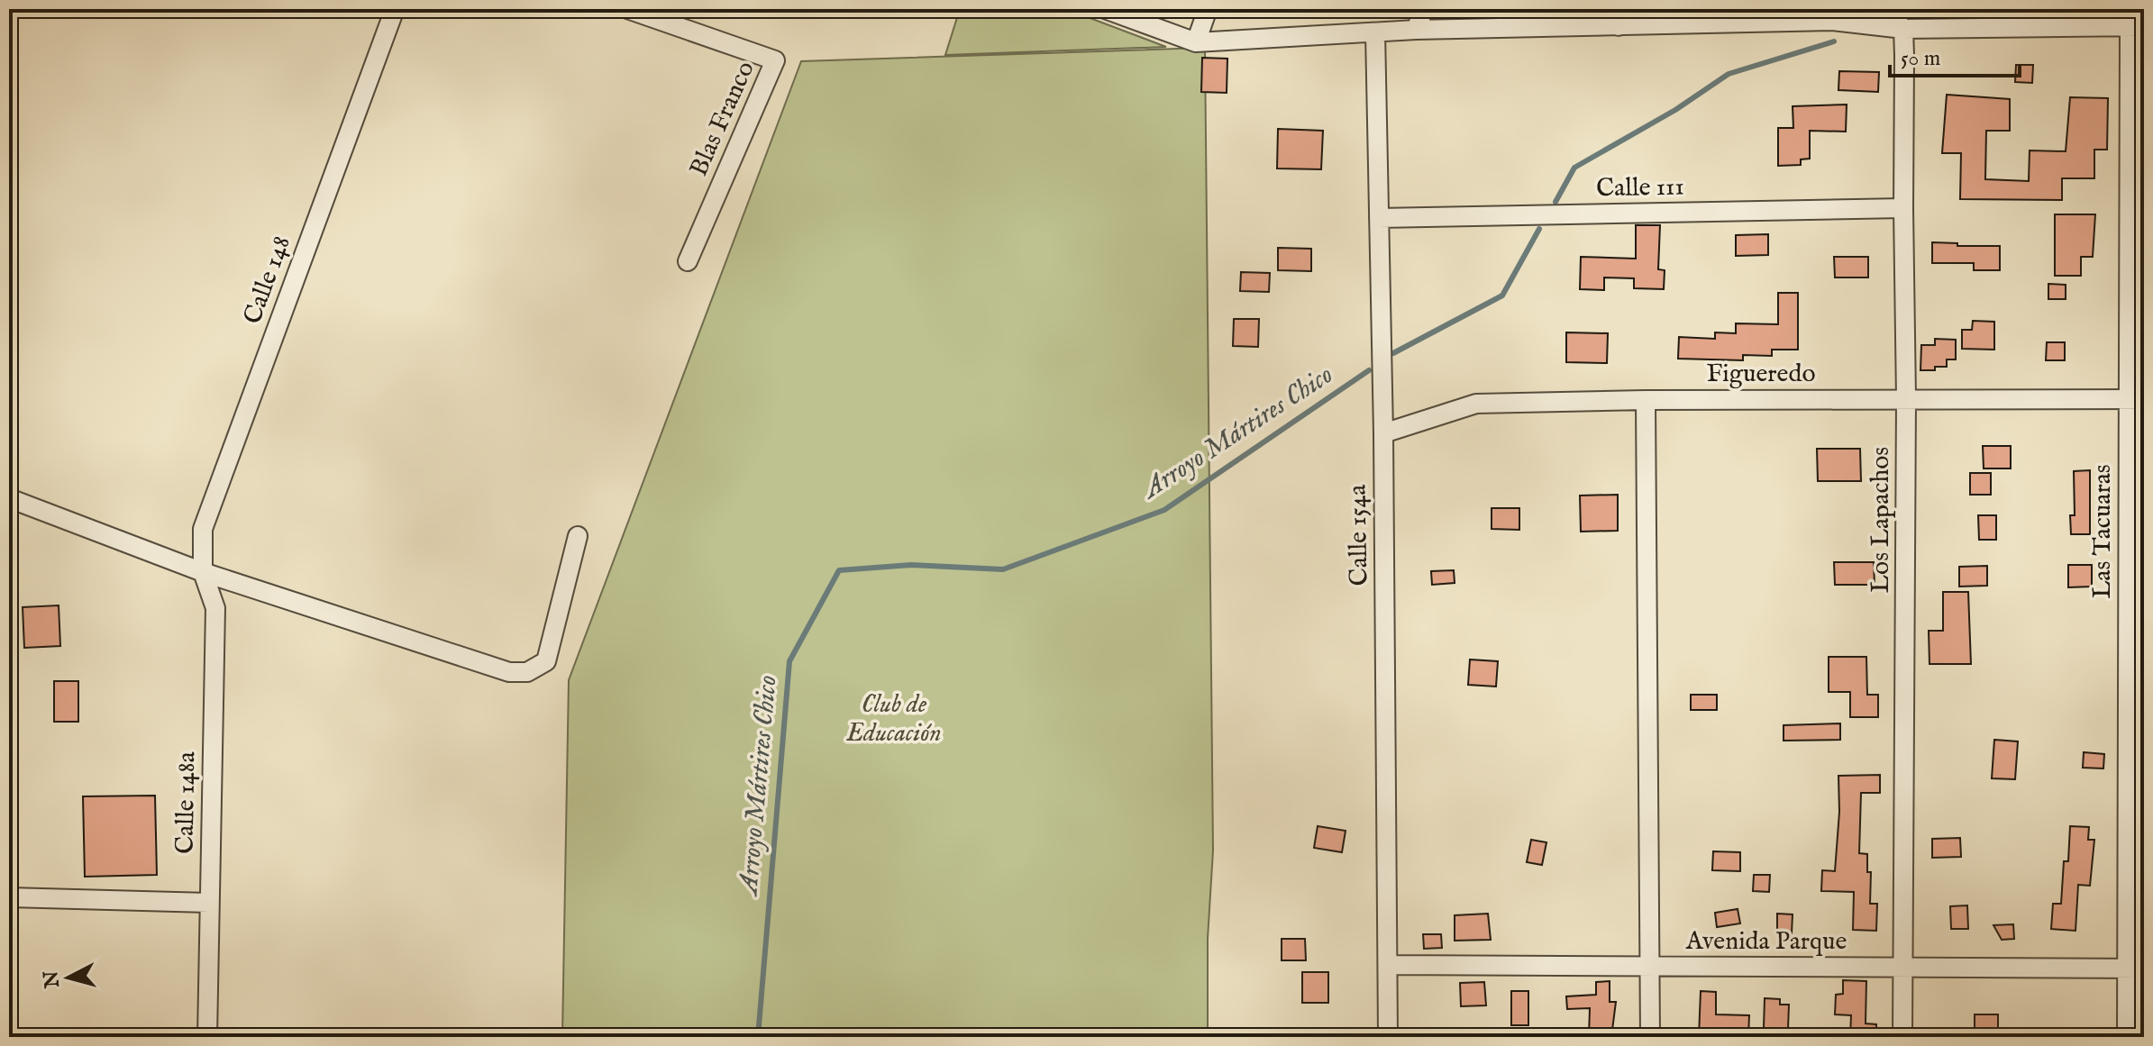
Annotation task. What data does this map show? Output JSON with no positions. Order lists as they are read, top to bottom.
{
  "streets": {
    "street": [
      "Blas Franco",
      "Calle 111",
      "Calle 148",
      "Figueredo",
      "Los Lapachos",
      "Las Tacuaras",
      "Calle 154a",
      "Calle 148a",
      "Avenida Parque"
    ]
  },
  "crossings": [
    ["Calle 111", "Los Lapachos"],
    ["Calle 111", "Calle 154a"],
    ["Calle 148", "Calle 148a"],
    ["Figueredo", "Los Lapachos"],
    ["Figueredo", "Las Tacuaras"],
    ["Figueredo", "Calle 154a"],
    ["Los Lapachos", "Avenida Parque"],
    ["Las Tacuaras", "Avenida Parque"],
    ["Calle 154a", "Avenida Parque"]
  ],
  "water": ["Arroyo Mártires Chico"],
  "parks": ["Club de Educación"],
  "scale_bar": "50 m",
  "north": "left"
}
